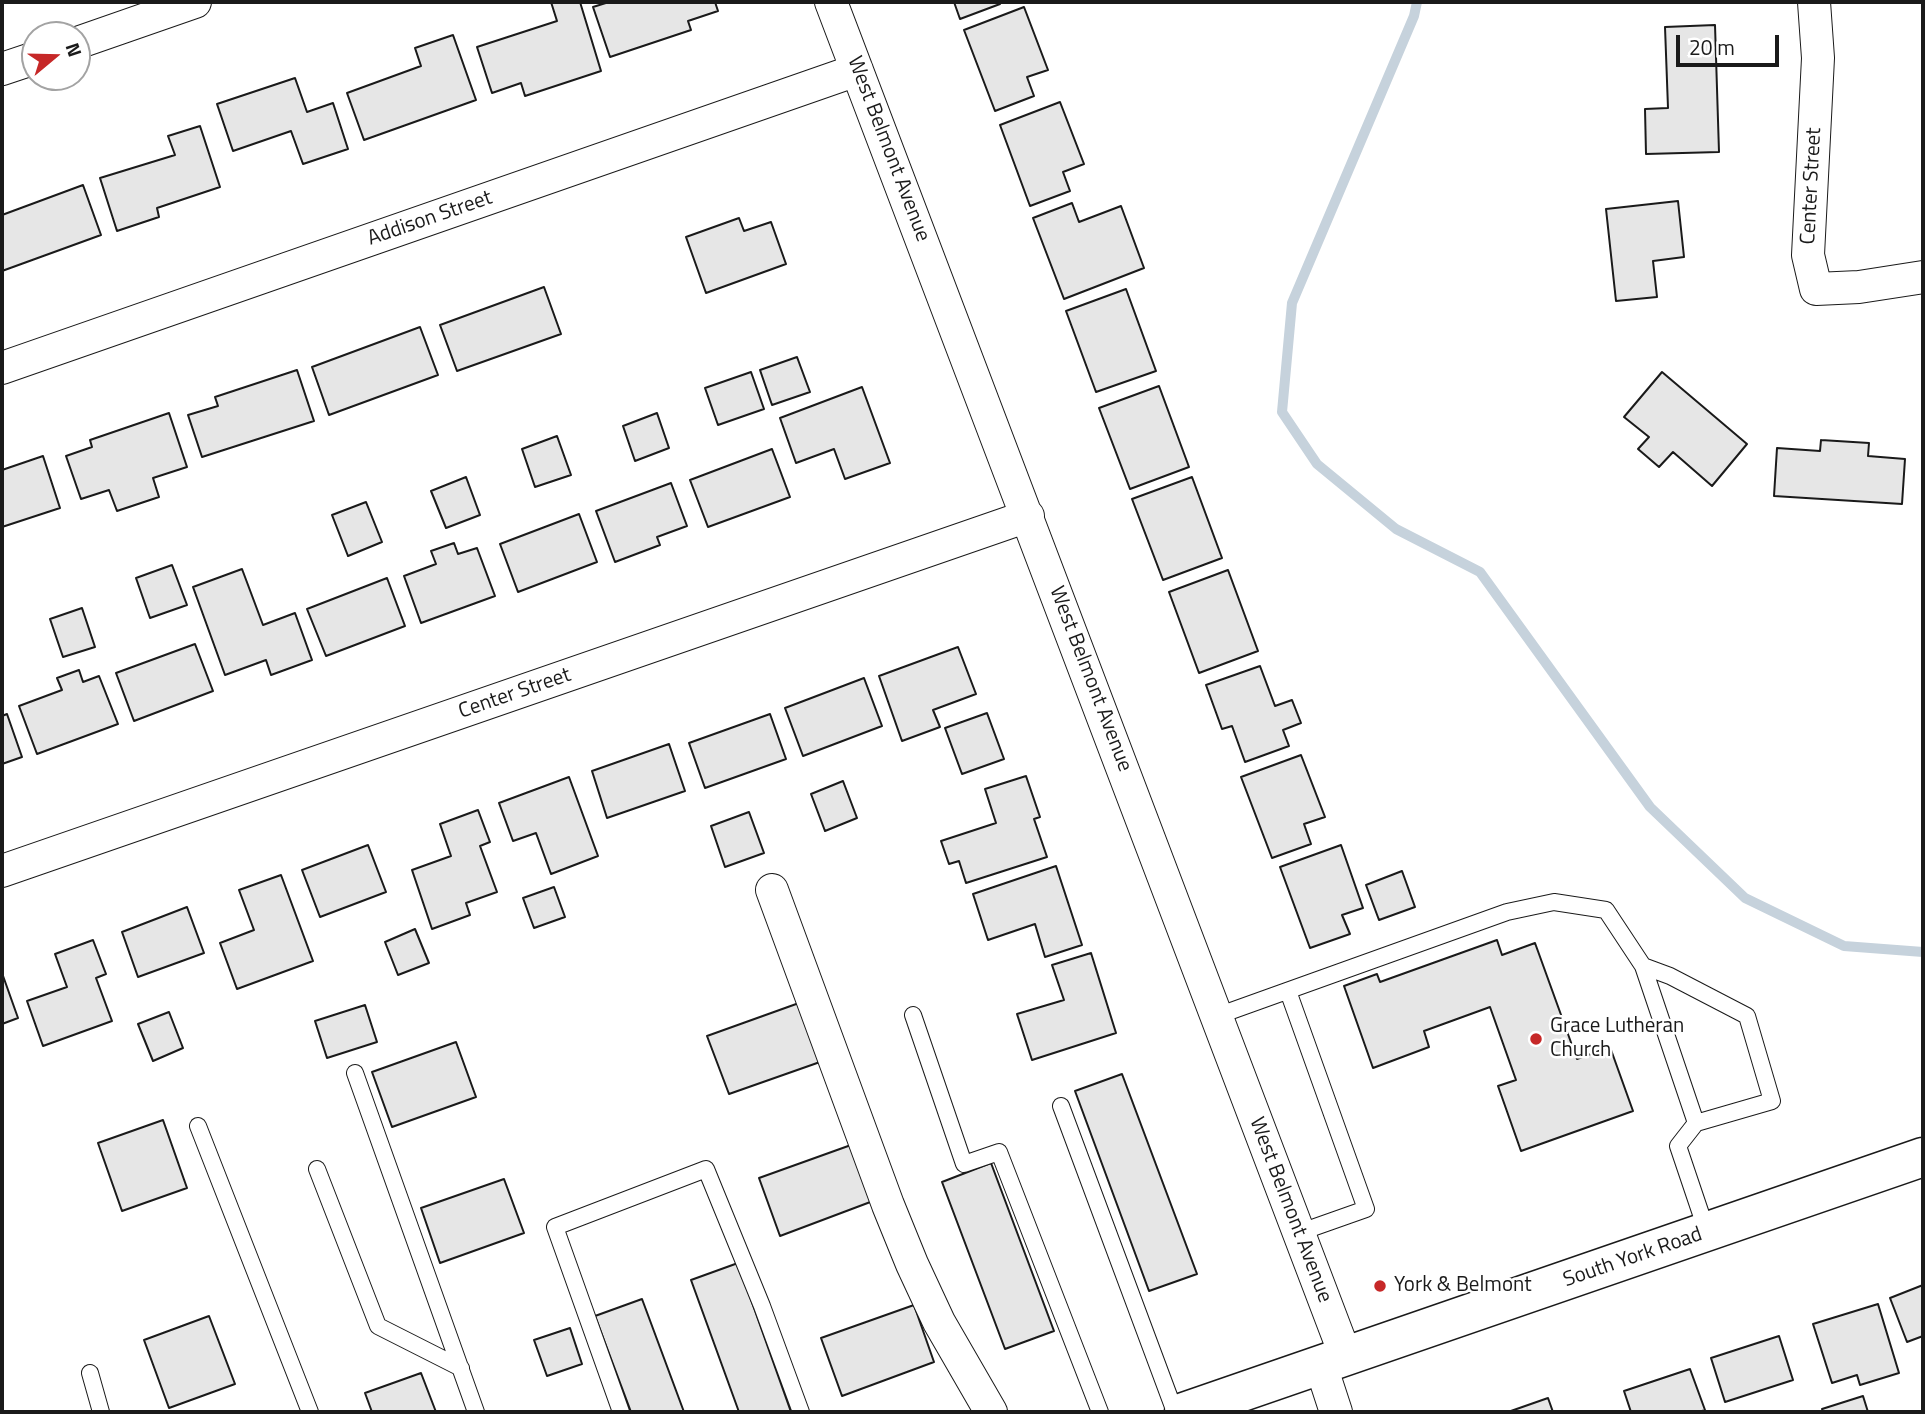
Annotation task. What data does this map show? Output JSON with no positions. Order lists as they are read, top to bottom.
{
  "streets": {
    "main road": ["South York Road"],
    "street": ["West Belmont Avenue", "Center Street", "Addison Street"]
  },
  "crossings": [
    ["West Belmont Avenue", "Center Street"],
    ["West Belmont Avenue", "Addison Street"],
    ["West Belmont Avenue", "South York Road"]
  ],
  "places": ["Grace Lutheran Church", "York & Belmont"],
  "scale_bar": "20 m",
  "north": "right"
}
